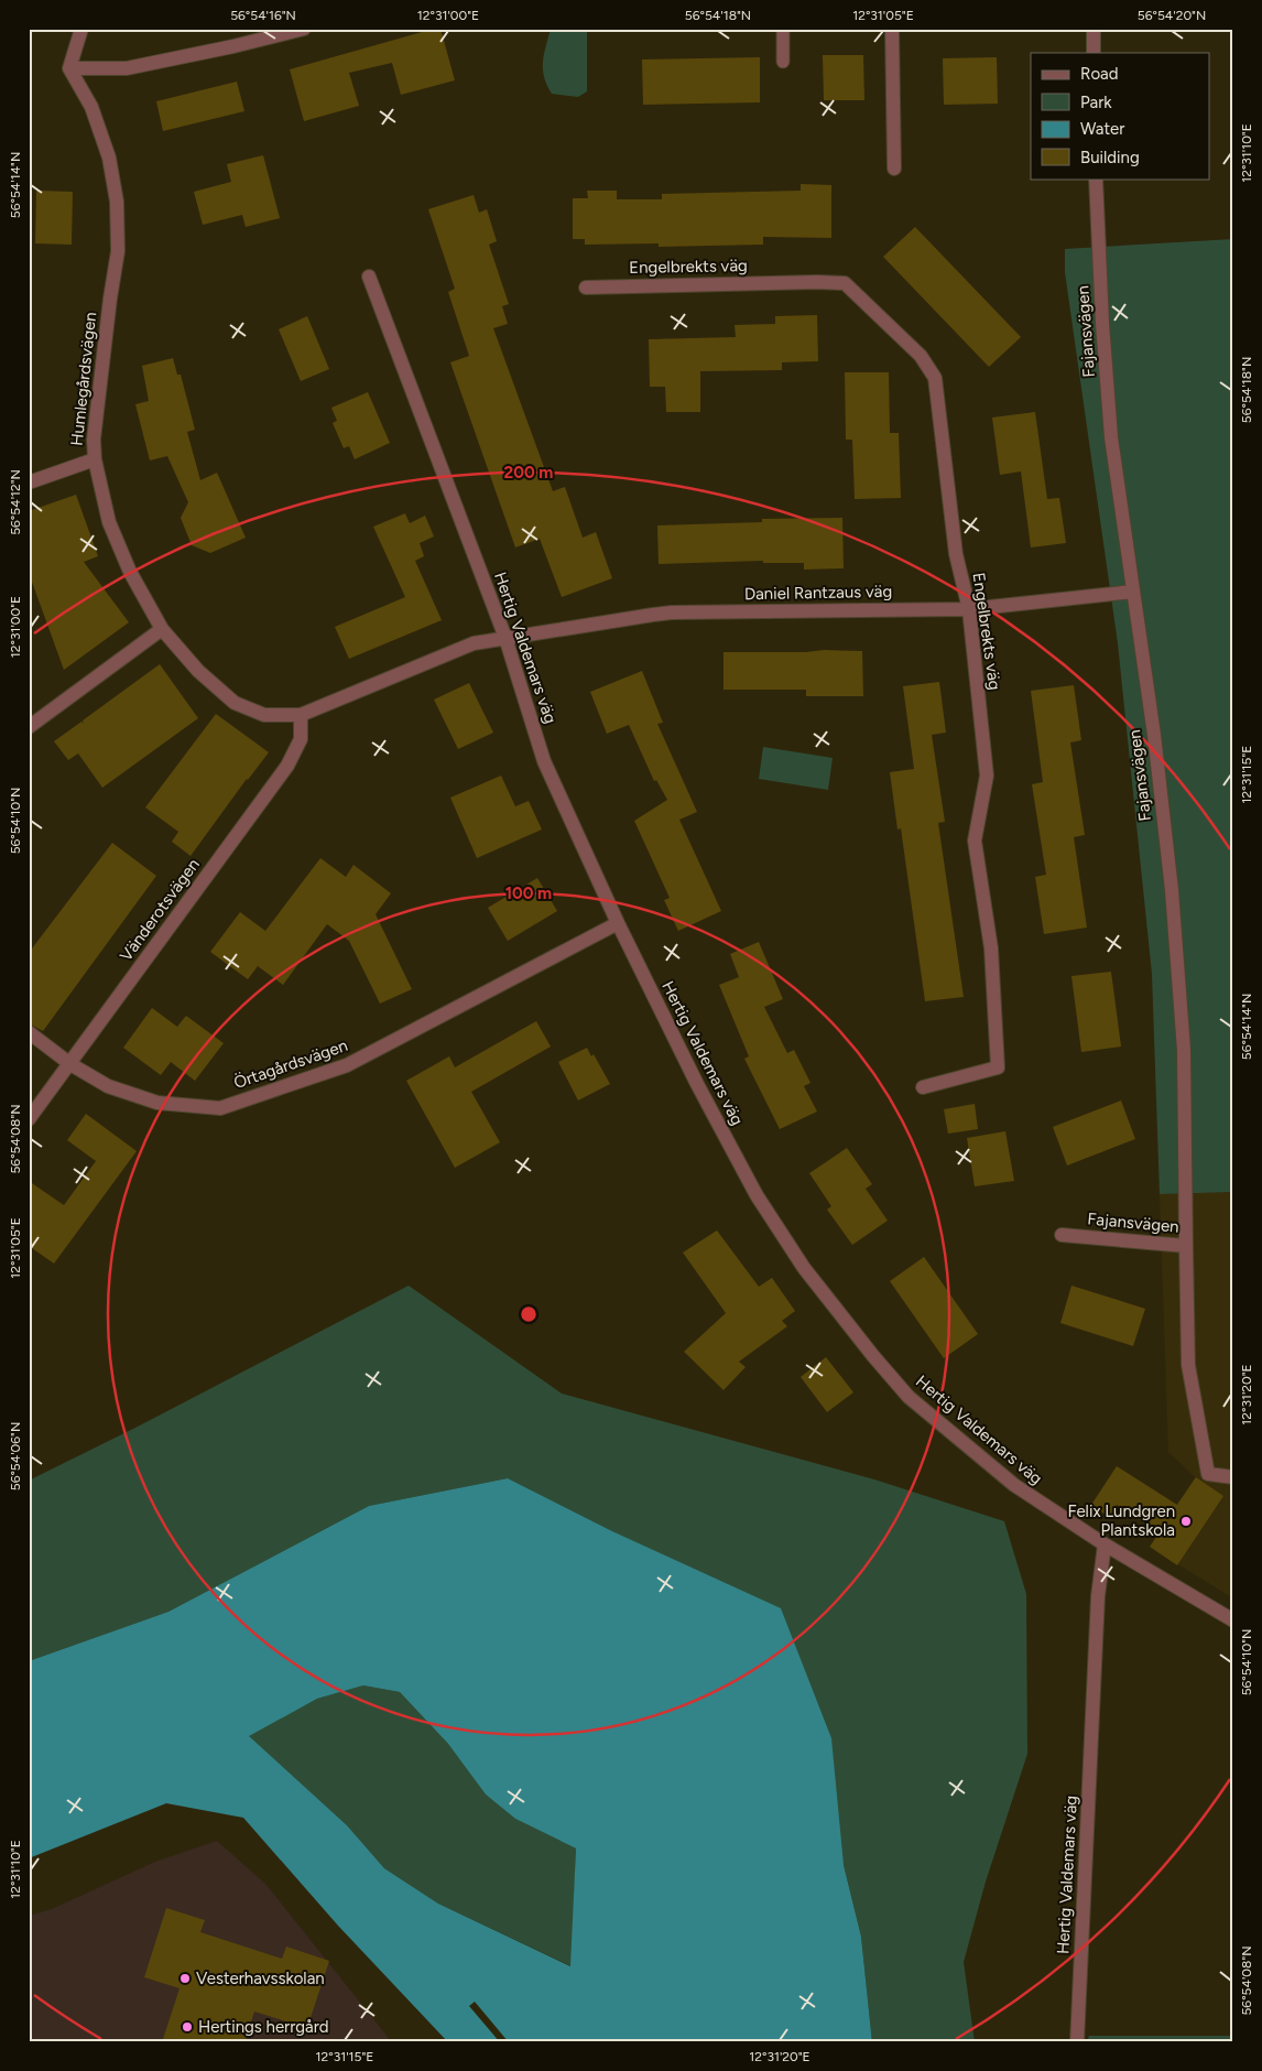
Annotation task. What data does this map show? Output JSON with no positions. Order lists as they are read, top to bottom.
{
  "streets": {
    "street": [
      "Engelbrekts väg",
      "Fajansvägen",
      "Humlegårdsvägen",
      "Daniel Rantzaus väg",
      "Hertig Valdemars väg",
      "Vänderotsvägen",
      "Örtagårdsvägen"
    ]
  },
  "crossings": [
    ["Engelbrekts väg", "Daniel Rantzaus väg"],
    ["Fajansvägen", "Daniel Rantzaus väg"],
    ["Humlegårdsvägen", "Daniel Rantzaus väg"],
    ["Humlegårdsvägen", "Hertig Valdemars väg"],
    ["Humlegårdsvägen", "Vänderotsvägen"],
    ["Daniel Rantzaus väg", "Hertig Valdemars väg"],
    ["Hertig Valdemars väg", "Örtagårdsvägen"],
    ["Vänderotsvägen", "Örtagårdsvägen"]
  ],
  "places": ["Felix Lundgren Plantskola", "Vesterhavsskolan", "Hertings herrgård"],
  "legend": [
    "Road",
    "Park",
    "Water",
    "Building"
  ],
  "coordinates": [
    "56°54'16\"N",
    "12°31'00\"E",
    "56°54'18\"N",
    "12°31'05\"E",
    "56°54'20\"N",
    "12°31'10\"E",
    "56°54'14\"N",
    "56°54'12\"N",
    "12°31'15\"E",
    "56°54'10\"N",
    "56°54'08\"N",
    "12°31'20\"E",
    "56°54'06\"N"
  ],
  "rings": ["200 m", "100 m"]
}
